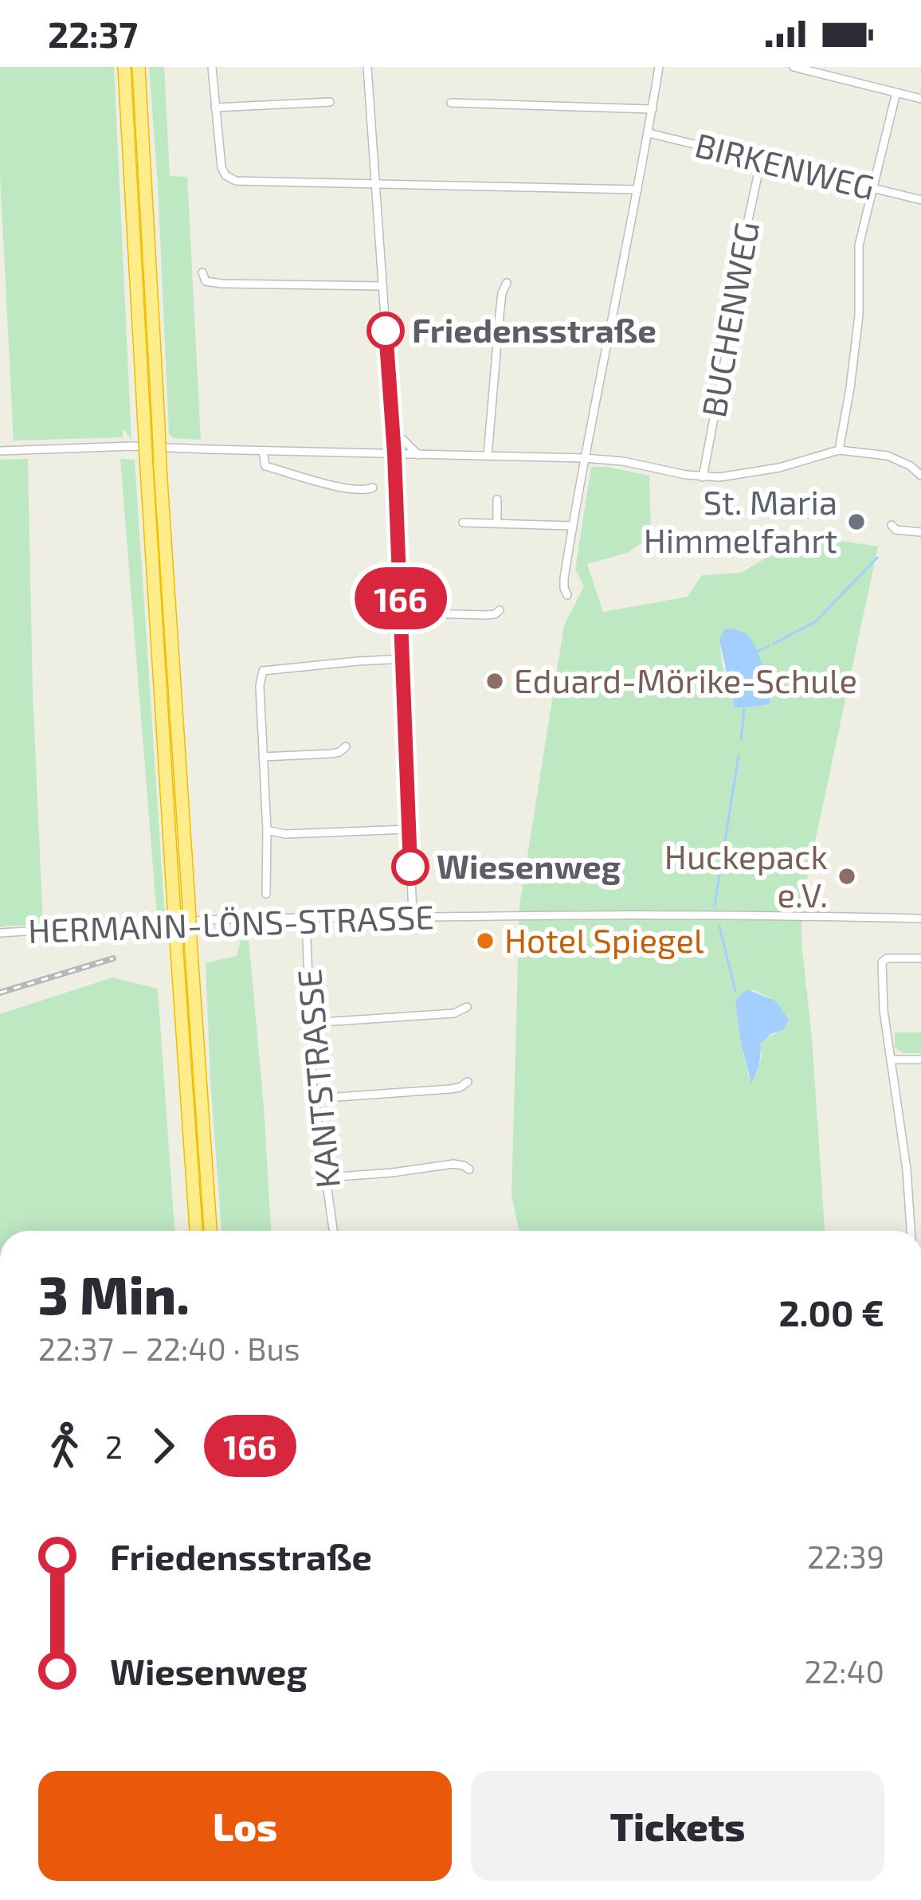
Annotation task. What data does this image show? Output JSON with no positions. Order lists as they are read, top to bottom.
{
  "streets": {
    "street": [
      "BIRKENWEG",
      "BUCHENWEG",
      "HERMANN-LÖNS-STRASSE",
      "KANTSTRASSE"
    ]
  },
  "crossings": [
    ["BIRKENWEG", "BUCHENWEG"],
    ["HERMANN-LÖNS-STRASSE", "KANTSTRASSE"]
  ],
  "places": [
    "Friedensstraße",
    "St. Maria Himmelfahrt",
    "Eduard-Mörike-Schule",
    "Wiesenweg",
    "Huckepack e.V.",
    "Hotel Spiegel"
  ],
  "lines": ["bus line 166"],
  "page": {
    "status": "22:37",
    "on_map": "166",
    "heading": ["3 Min.", "22:37 – 22:40 · Bus", "2.00 €"],
    "legs": ["2", "166"],
    "list": [
      {
        "name": "Friedensstraße",
        "value": "22:39"
      },
      {
        "name": "Wiesenweg",
        "value": "22:40"
      }
    ],
    "buttons": ["Los", "Tickets"]
  }
}
